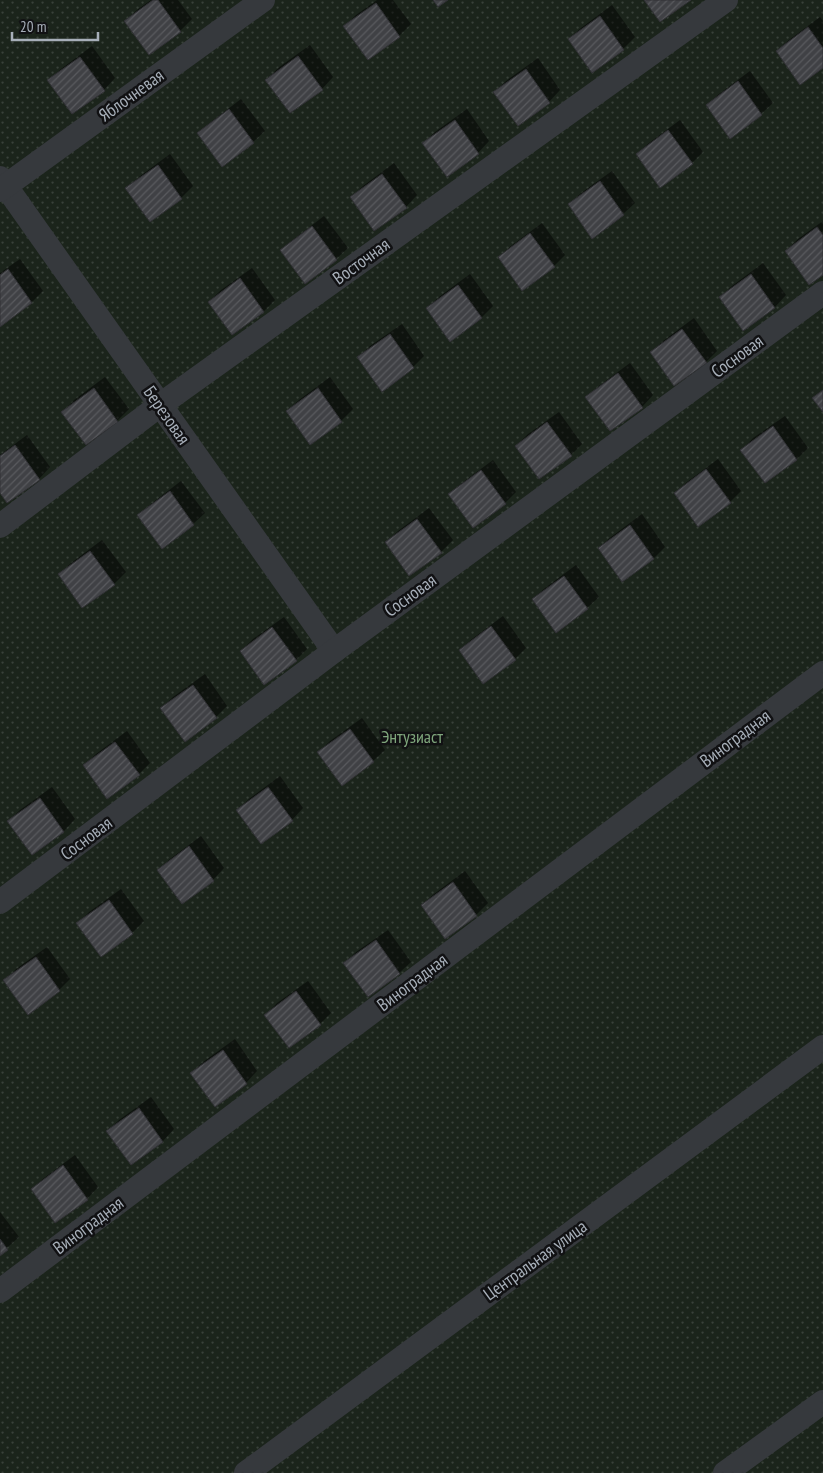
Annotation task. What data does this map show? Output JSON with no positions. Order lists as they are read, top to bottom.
{
  "streets": {
    "street": [
      "Яблочневая",
      "Восточная",
      "Сосновая",
      "Березовая",
      "Виноградная",
      "Центральная улица"
    ]
  },
  "crossings": [
    ["Яблочневая", "Березовая"],
    ["Восточная", "Березовая"],
    ["Сосновая", "Березовая"]
  ],
  "parks": ["Энтузиаст"],
  "scale_bar": "20 m"
}
